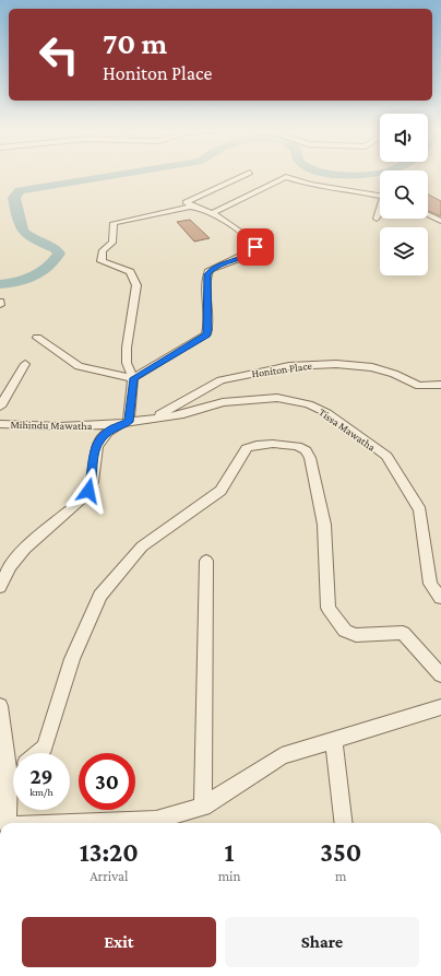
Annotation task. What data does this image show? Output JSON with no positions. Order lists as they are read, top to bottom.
{
  "streets": {
    "street": ["Honiton Place", "Mihindu Mawatha", "Tissa Mawatha"]
  },
  "crossings": [
    ["Honiton Place", "Mihindu Mawatha"],
    ["Honiton Place", "Tissa Mawatha"],
    ["Mihindu Mawatha", "Tissa Mawatha"]
  ],
  "page": {
    "turn": ["70 m", "Honiton Place"],
    "speed": "29 km/h",
    "limit": "30",
    "eta": [
      "13:20",
      "Arrival",
      "1",
      "min",
      "350",
      "m"
    ],
    "buttons": ["Exit", "Share"]
  }
}
